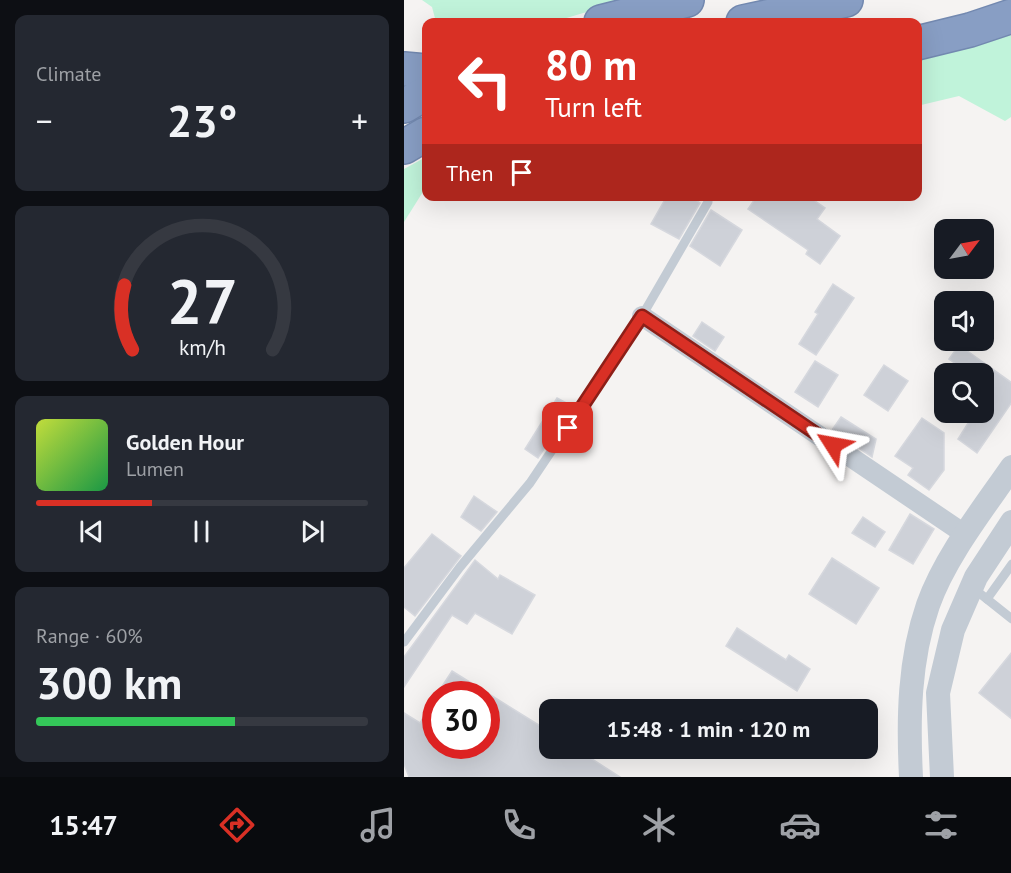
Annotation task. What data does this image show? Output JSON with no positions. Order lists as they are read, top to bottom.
{
  "north": "top right",
  "page": {
    "tile": [
      "Climate",
      ["Range · 60%", "300 km"]
    ],
    "turn": ["80 m", "Turn left"],
    "heat": ["−", "23°", "+"],
    "then": "Then",
    "song": ["Golden Hour", "Lumen"],
    "limit": "30",
    "trip": "15:48 · 1 min · 120 m",
    "tabs": "15:47",
    "gauge": ["27", "km/h"]
  }
}
